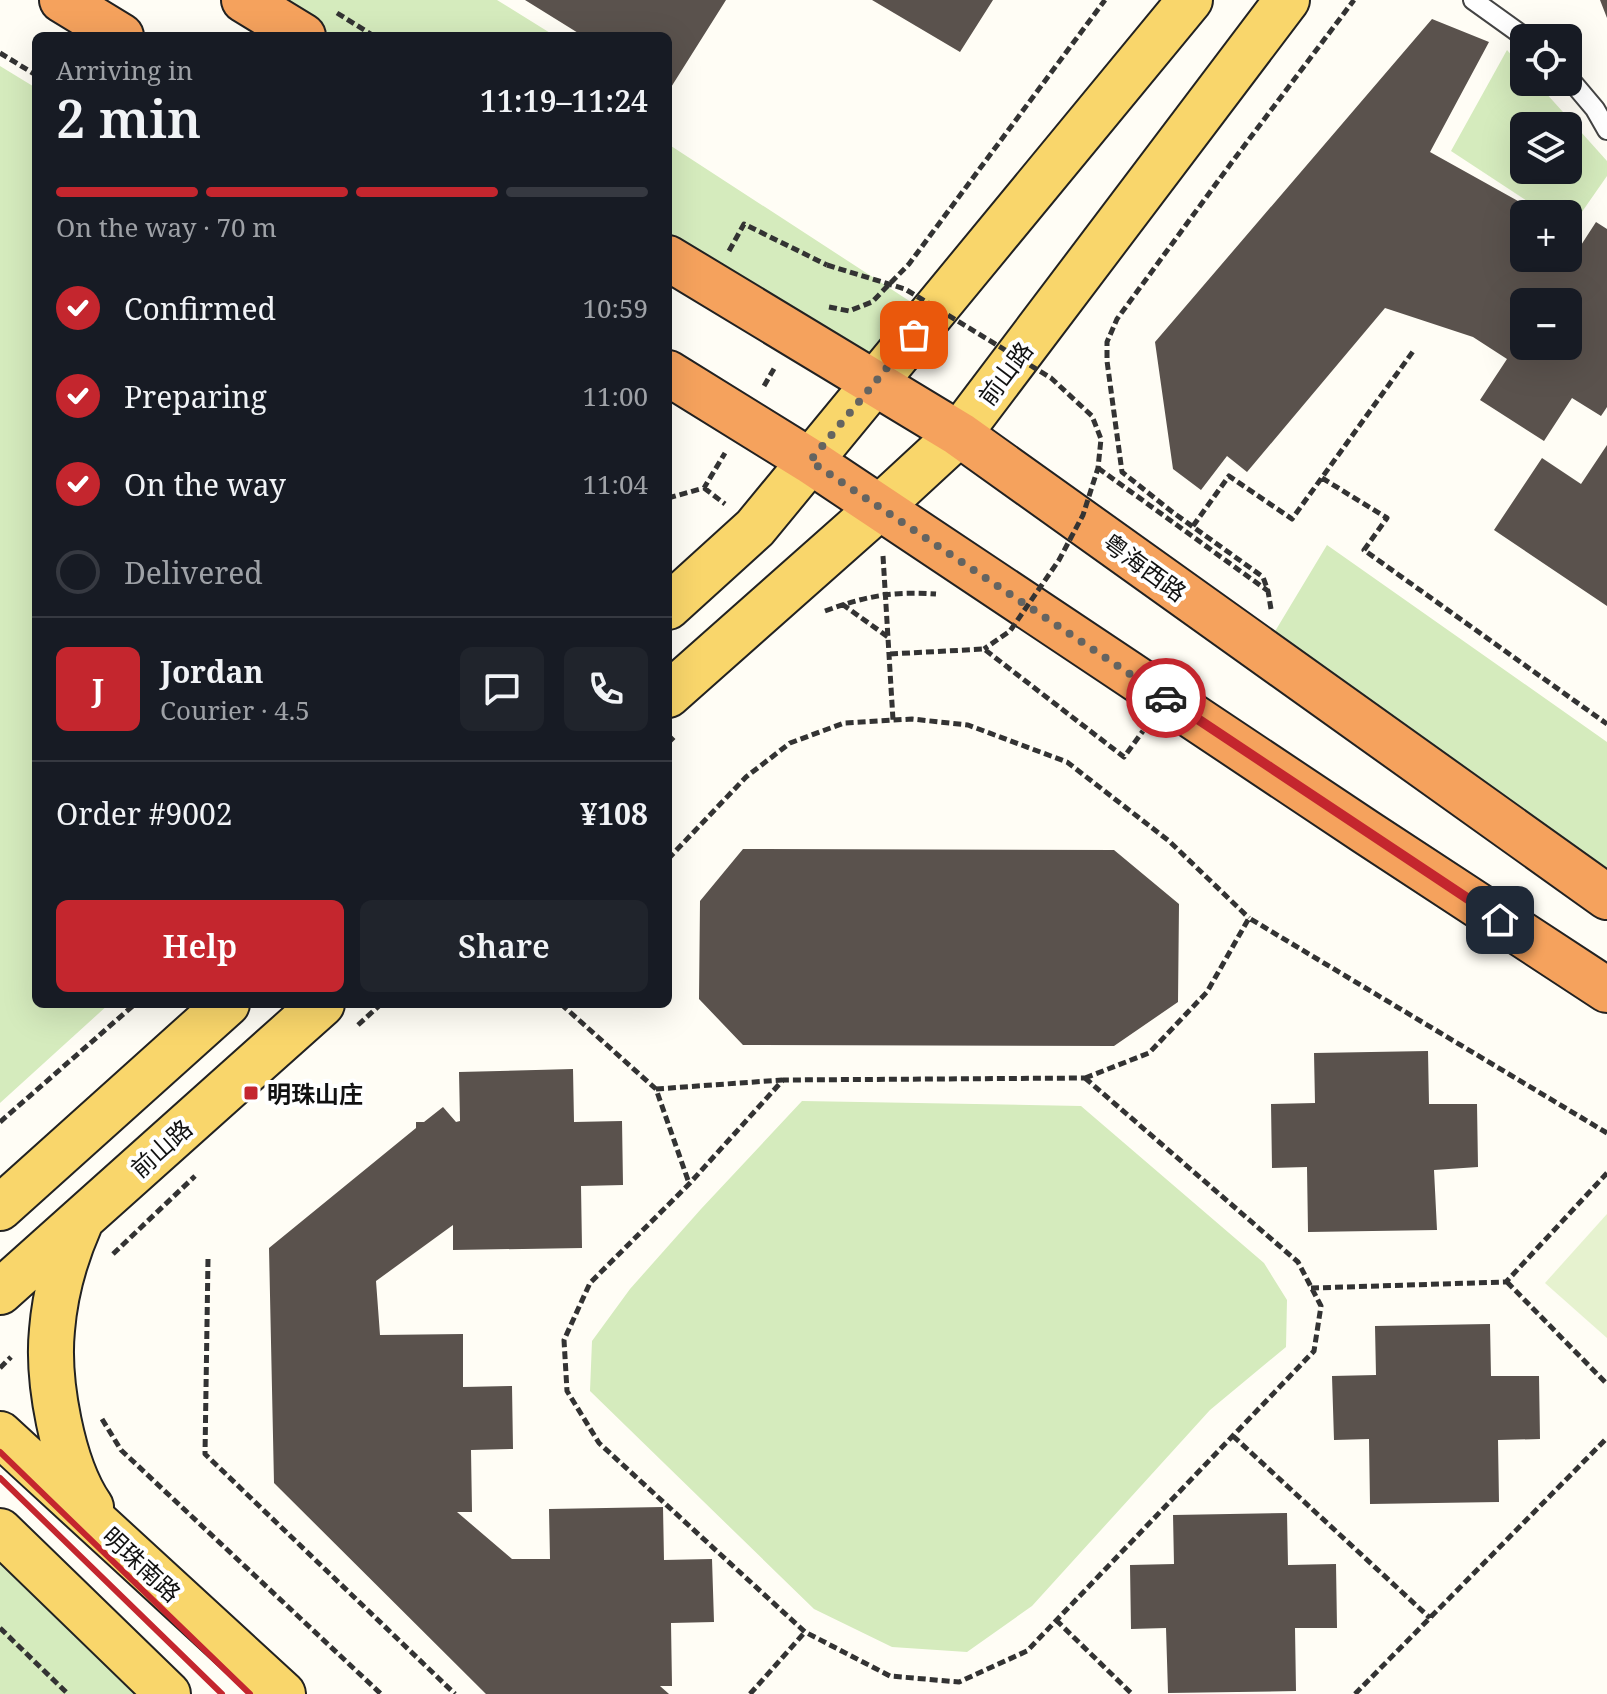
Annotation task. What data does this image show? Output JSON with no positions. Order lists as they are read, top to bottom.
{
  "streets": {
    "highway": ["粤海西路"],
    "main road": ["前山路", "明珠南路"]
  },
  "crossings": [
    ["前山路", "粤海西路"]
  ],
  "places": {
    "transit": ["明珠山庄"]
  },
  "page": {
    "map_buttons": ["+", "−"],
    "heading": ["2 min", "Arriving in", "11:19–11:24"],
    "panel": [
      "Jordan",
      "Courier · 4.5",
      "Order #9002",
      "¥108"
    ],
    "bar": "On the way · 70 m",
    "list": [
      ["Confirmed", "10:59"],
      ["Preparing", "11:00"],
      ["On the way", "11:04"],
      "Delivered"
    ],
    "round": "J",
    "buttons": ["Help", "Share"]
  }
}
